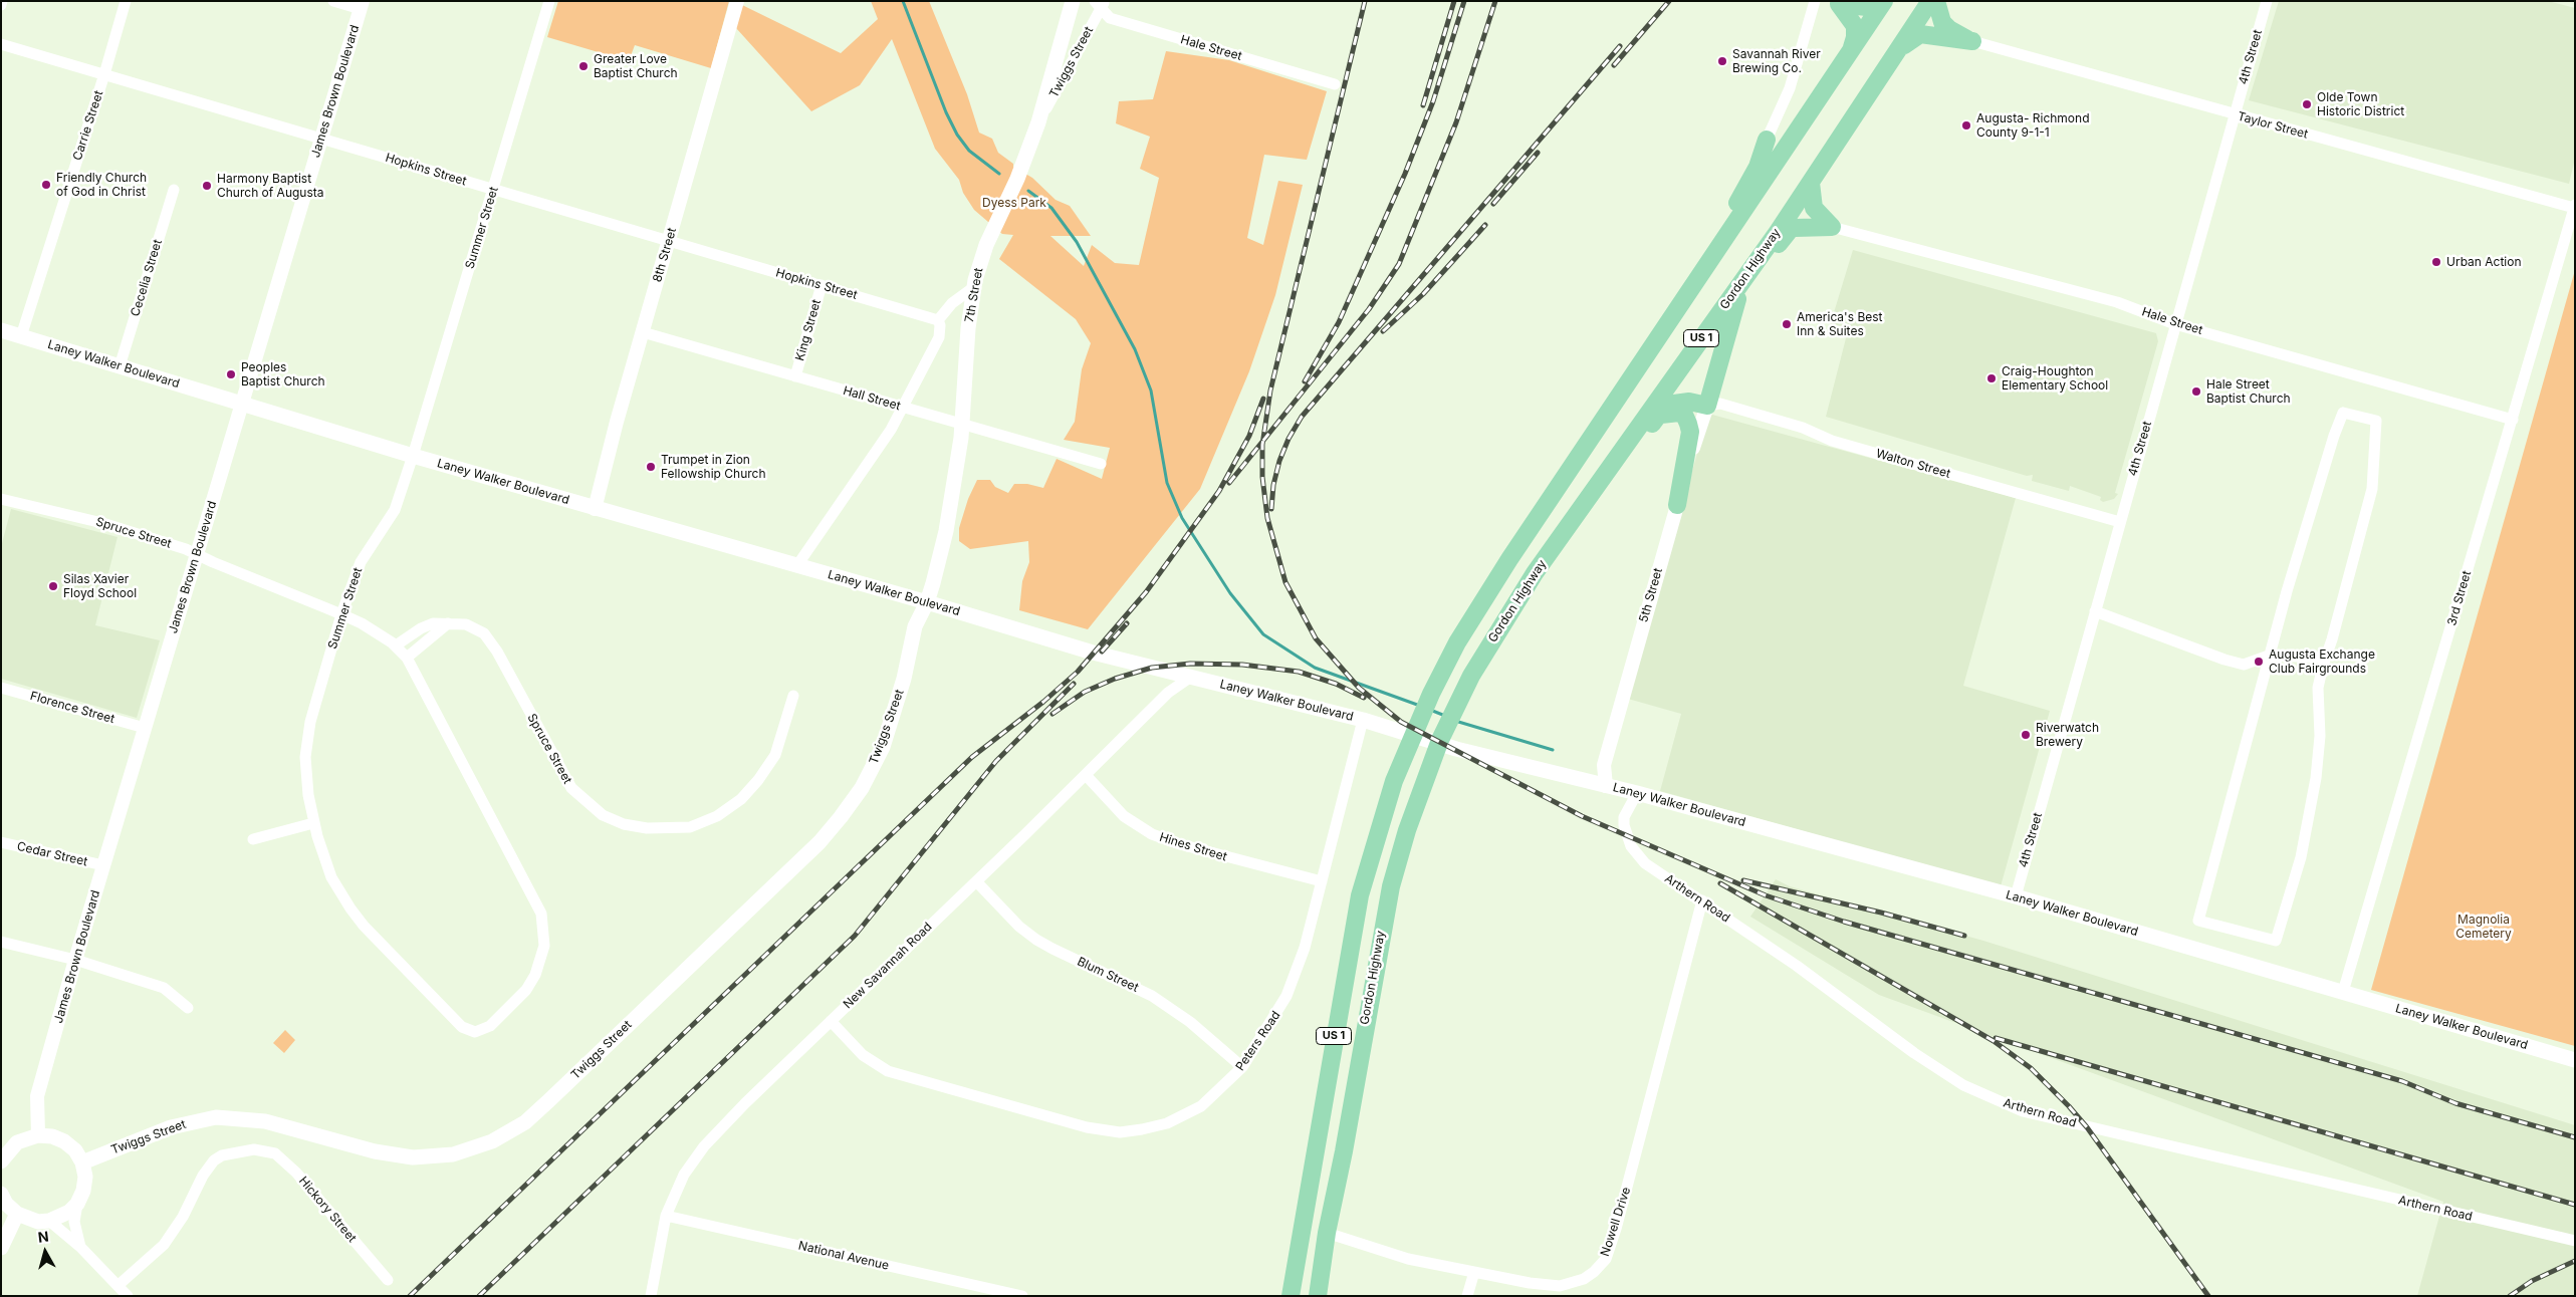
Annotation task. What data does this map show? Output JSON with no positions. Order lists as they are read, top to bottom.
{
  "streets": {
    "highway": ["Gordon Highway", "US 1"],
    "main road": ["Twiggs Street", "7th Street", "Laney Walker Boulevard"],
    "street": [
      "Hale Street",
      "4th Street",
      "James Brown Boulevard",
      "Carrie Street",
      "Taylor Street",
      "Hopkins Street",
      "Summer Street",
      "8th Street",
      "Cecelia Street",
      "King Street",
      "Hall Street",
      "Walton Street",
      "Spruce Street",
      "5th Street",
      "3rd Street",
      "Florence Street",
      "Hines Street",
      "Cedar Street",
      "Arthern Road",
      "New Savannah Road",
      "Blum Street",
      "Peters Road",
      "Hickory Street",
      "Nowell Drive",
      "National Avenue"
    ]
  },
  "crossings": [
    ["Hale Street", "4th Street"],
    ["Hale Street", "Twiggs Street"],
    ["Hale Street", "3rd Street"],
    ["4th Street", "Taylor Street"],
    ["4th Street", "Laney Walker Boulevard"],
    ["4th Street", "Walton Street"],
    ["Twiggs Street", "7th Street"],
    ["Twiggs Street", "Laney Walker Boulevard"],
    ["James Brown Boulevard", "Hopkins Street"],
    ["James Brown Boulevard", "Laney Walker Boulevard"],
    ["James Brown Boulevard", "Spruce Street"],
    ["James Brown Boulevard", "Florence Street"],
    ["James Brown Boulevard", "Cedar Street"],
    ["Carrie Street", "Hopkins Street"],
    ["Carrie Street", "Laney Walker Boulevard"],
    ["Taylor Street", "3rd Street"],
    ["Hopkins Street", "Summer Street"],
    ["Hopkins Street", "8th Street"],
    ["Hopkins Street", "King Street"],
    ["Summer Street", "Laney Walker Boulevard"],
    ["Summer Street", "Spruce Street"],
    ["8th Street", "Laney Walker Boulevard"],
    ["8th Street", "Hall Street"],
    ["Gordon Highway", "Nowell Drive"],
    ["Cecelia Street", "Laney Walker Boulevard"],
    ["7th Street", "Laney Walker Boulevard"],
    ["7th Street", "Hall Street"],
    ["King Street", "Hall Street"],
    ["Laney Walker Boulevard", "5th Street"],
    ["Laney Walker Boulevard", "3rd Street"],
    ["Laney Walker Boulevard", "Arthern Road"],
    ["Laney Walker Boulevard", "New Savannah Road"],
    ["Laney Walker Boulevard", "Peters Road"],
    ["Walton Street", "5th Street"],
    ["Hines Street", "New Savannah Road"],
    ["Hines Street", "Peters Road"],
    ["Arthern Road", "Nowell Drive"],
    ["New Savannah Road", "Blum Street"],
    ["New Savannah Road", "Peters Road"],
    ["New Savannah Road", "National Avenue"],
    ["Blum Street", "Peters Road"]
  ],
  "parks": ["Dyess Park", "Magnolia Cemetery"],
  "places": [
    "Savannah River Brewing Co.",
    "Greater Love Baptist Church",
    "Olde Town Historic District",
    "Augusta- Richmond County 9-1-1",
    "Friendly Church of God in Christ",
    "Harmony Baptist Church of Augusta",
    "Urban Action",
    "America's Best Inn & Suites",
    "Peoples Baptist Church",
    "Craig-Houghton Elementary School",
    "Hale Street Baptist Church",
    "Trumpet in Zion Fellowship Church",
    "Silas Xavier Floyd School",
    "Augusta Exchange Club Fairgrounds",
    "Riverwatch Brewery"
  ],
  "north": "top"
}
